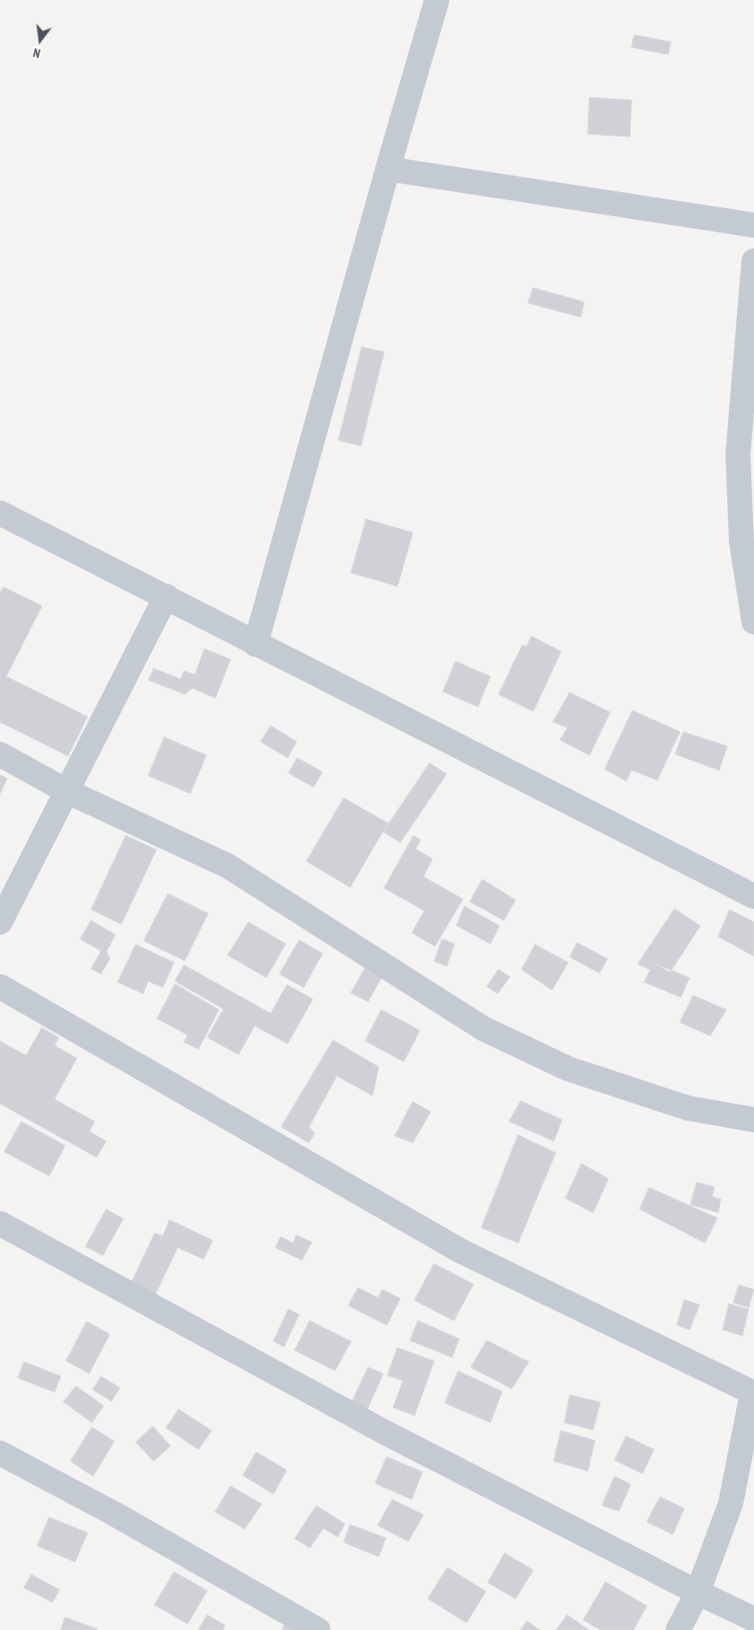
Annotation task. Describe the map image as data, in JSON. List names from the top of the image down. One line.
{"north":"bottom"}
